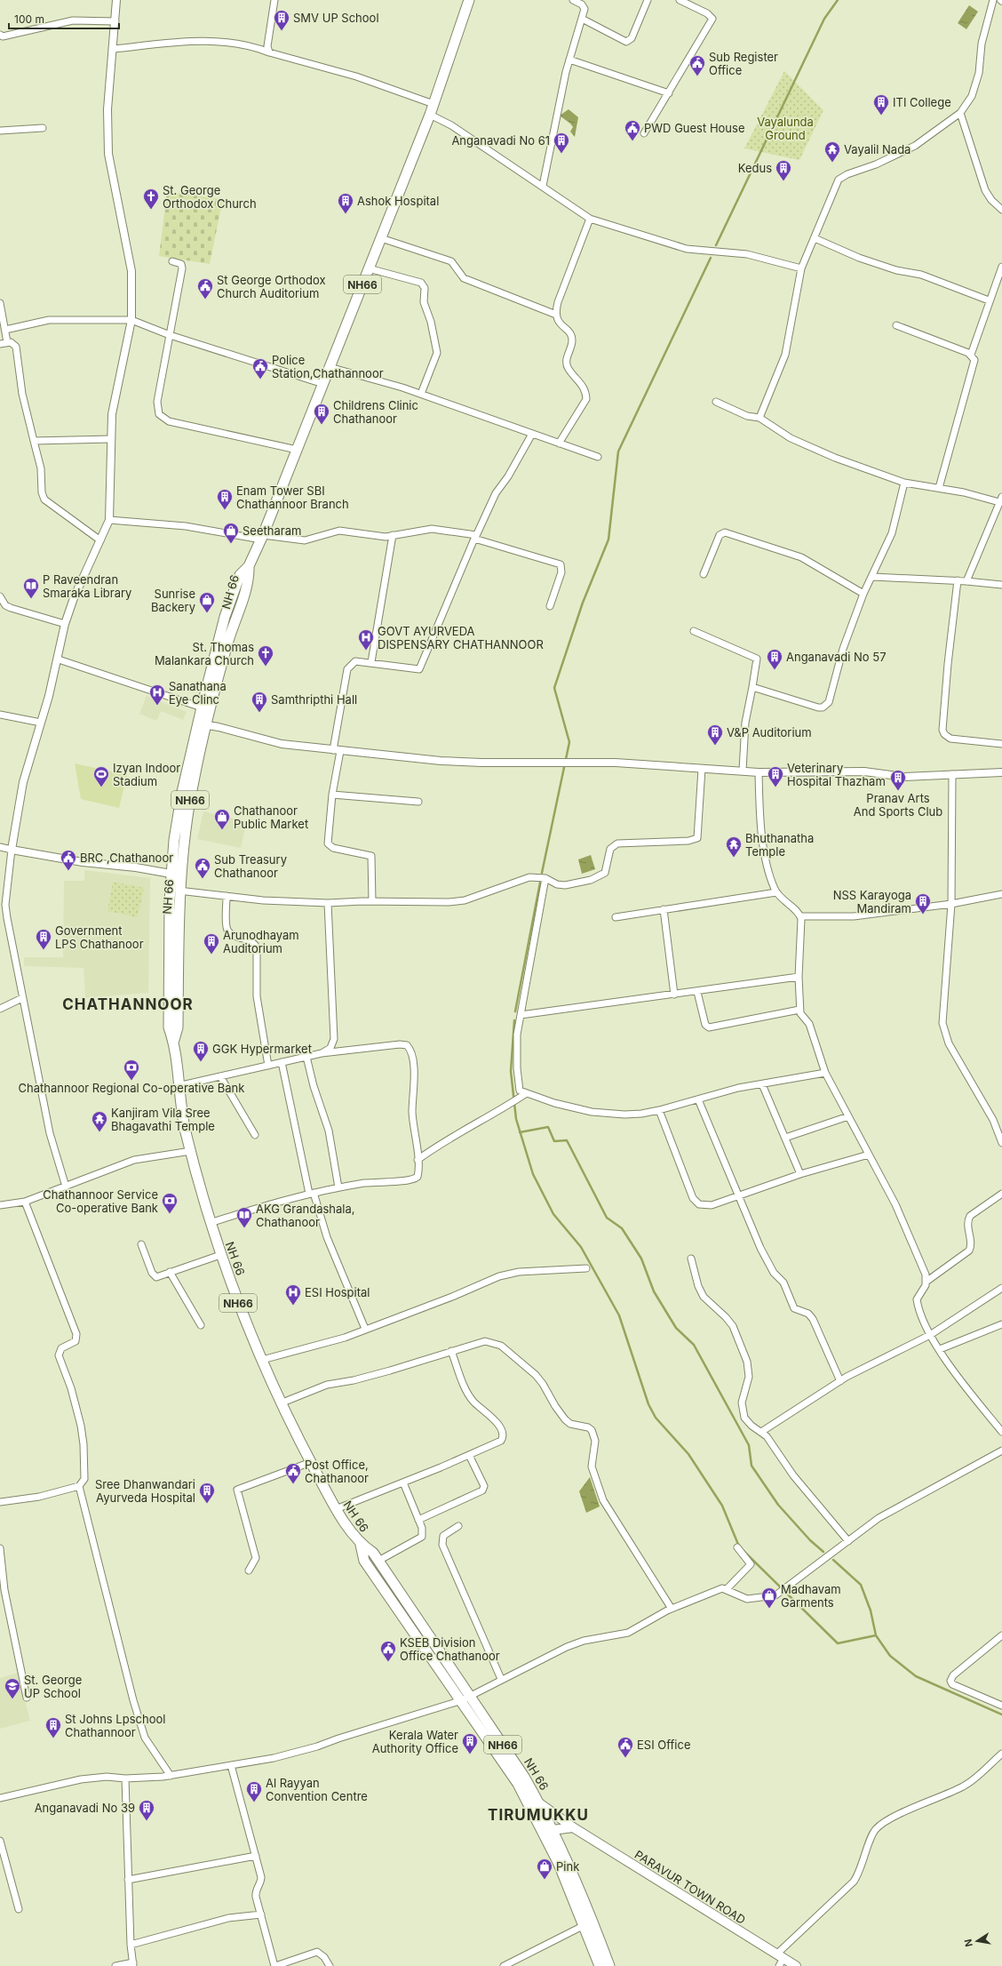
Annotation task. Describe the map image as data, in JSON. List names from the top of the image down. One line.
{"streets":{"highway":["NH66","NH 66"],"main road":["PARAVUR TOWN ROAD"]},"crossings":[["NH66","NH 66"],["NH 66","PARAVUR TOWN ROAD"]],"districts":["CHATHANNOOR","TIRUMUKKU"],"parks":["Vayalunda Ground"],"places":{"building":["SMV UP School","ITI College","Anganavadi No 61","Kedus","Ashok Hospital","Childrens Clinic Chathanoor","Enam Tower SBI Chathannoor Branch","Anganavadi No 57","Samthripthi Hall","V&P Auditorium","Veterinary Hospital Thazham","Pranav Arts And Sports Club","NSS Karayoga Mandiram","Government LPS Chathanoor","Arunodhayam Auditorium","GGK Hypermarket","Sree Dhanwandari Ayurveda Hospital","St Johns Lpschool Chathannoor","Kerala Water Authority Office","Al Rayyan Convention Centre","Anganavadi No 39"],"public building":["Sub Register Office","PWD Guest House","St George Orthodox Church Auditorium","Police Station,Chathannoor","BRC ,Chathanoor","Sub Treasury Chathanoor","Post Office, Chathanoor","KSEB Division Office Chathanoor","ESI Office"],"temple":["Vayalil Nada","Bhuthanatha Temple","Kanjiram Vila Sree Bhagavathi Temple"],"church":["St. George Orthodox Church","St. Thomas Malankara Church"],"shop":["Seetharam","Sunrise Backery","Chathanoor Public Market","Madhavam Garments","Pink"],"library":["P Raveendran Smaraka Library","AKG Grandashala, Chathanoor"],"hospital":["GOVT AYURVEDA DISPENSARY CHATHANNOOR","Sanathana Eye Clinc","ESI Hospital"],"sports":["Izyan Indoor Stadium"],"bank":["Chathannoor Regional Co-operative Bank","Chathannoor Service Co-operative Bank"],"school or university":["St. George UP School"]},"scale_bar":"100 m","north":"left"}
